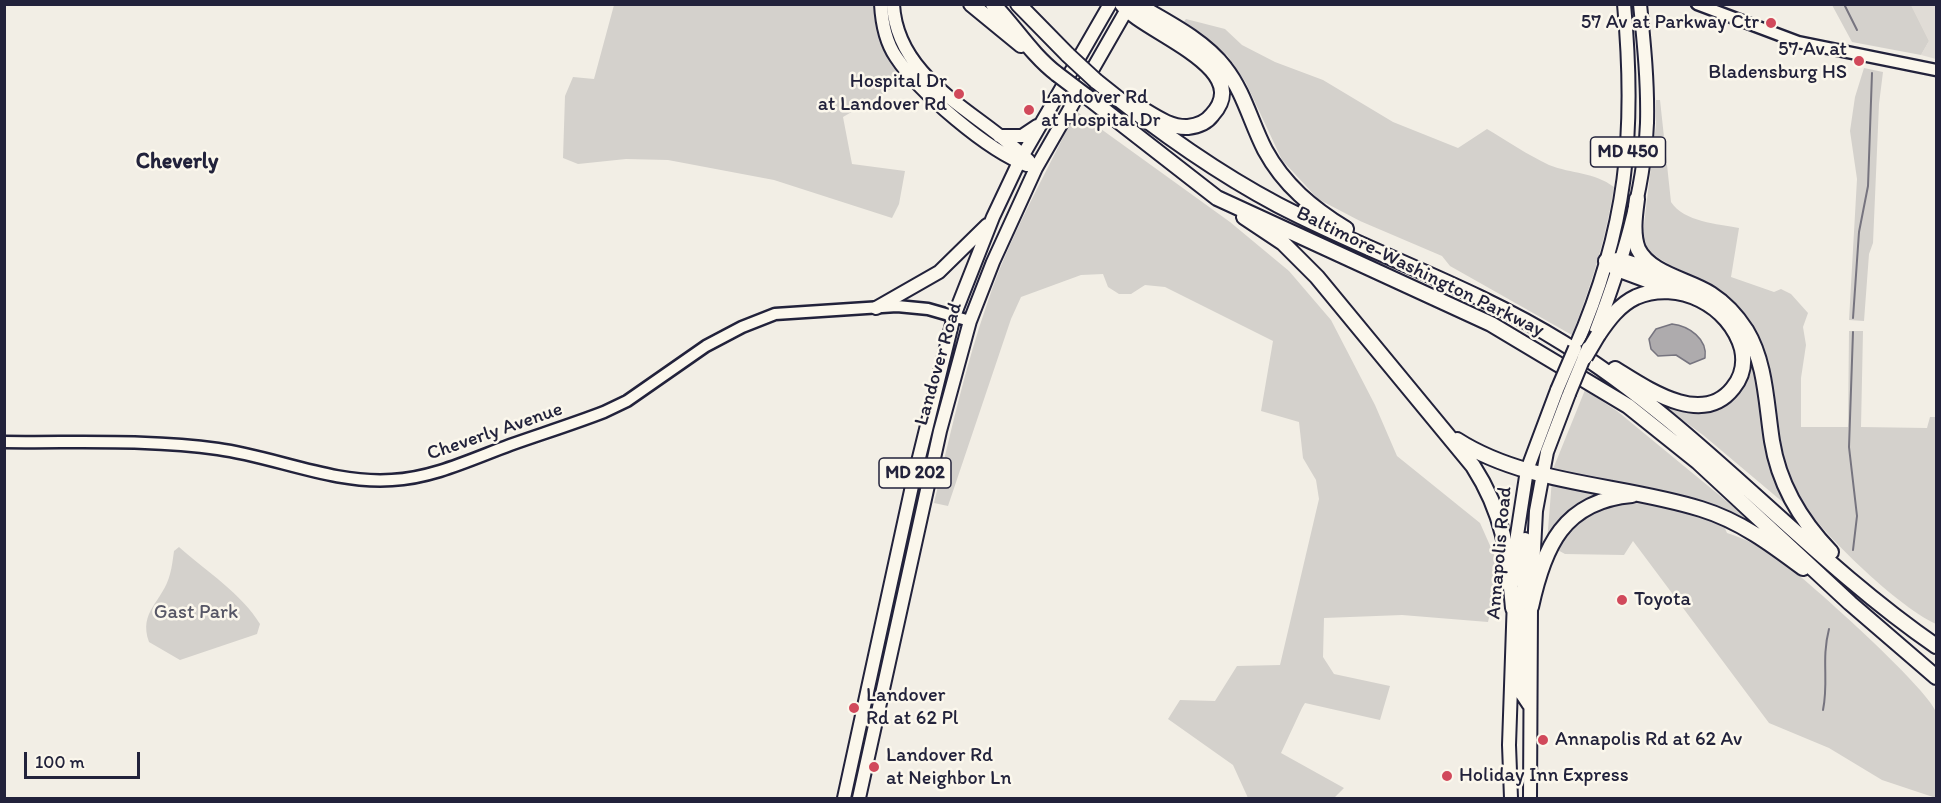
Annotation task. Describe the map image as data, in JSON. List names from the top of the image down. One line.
{"streets":{"highway":["Baltimore-Washington Parkway"],"main road":["MD 450","Landover Road","MD 202","Annapolis Road"],"street":["Cheverly Avenue"]},"crossings":[["Landover Road","Cheverly Avenue"]],"districts":["Cheverly"],"parks":["Gast Park"],"places":["57 Av at Parkway Ctr","57 Av at Bladensburg HS","Hospital Dr at Landover Rd","Landover Rd at Hospital Dr","Toyota","Landover Rd at 62 Pl","Annapolis Rd at 62 Av","Landover Rd at Neighbor Ln","Holiday Inn Express"],"scale_bar":"100 m"}
